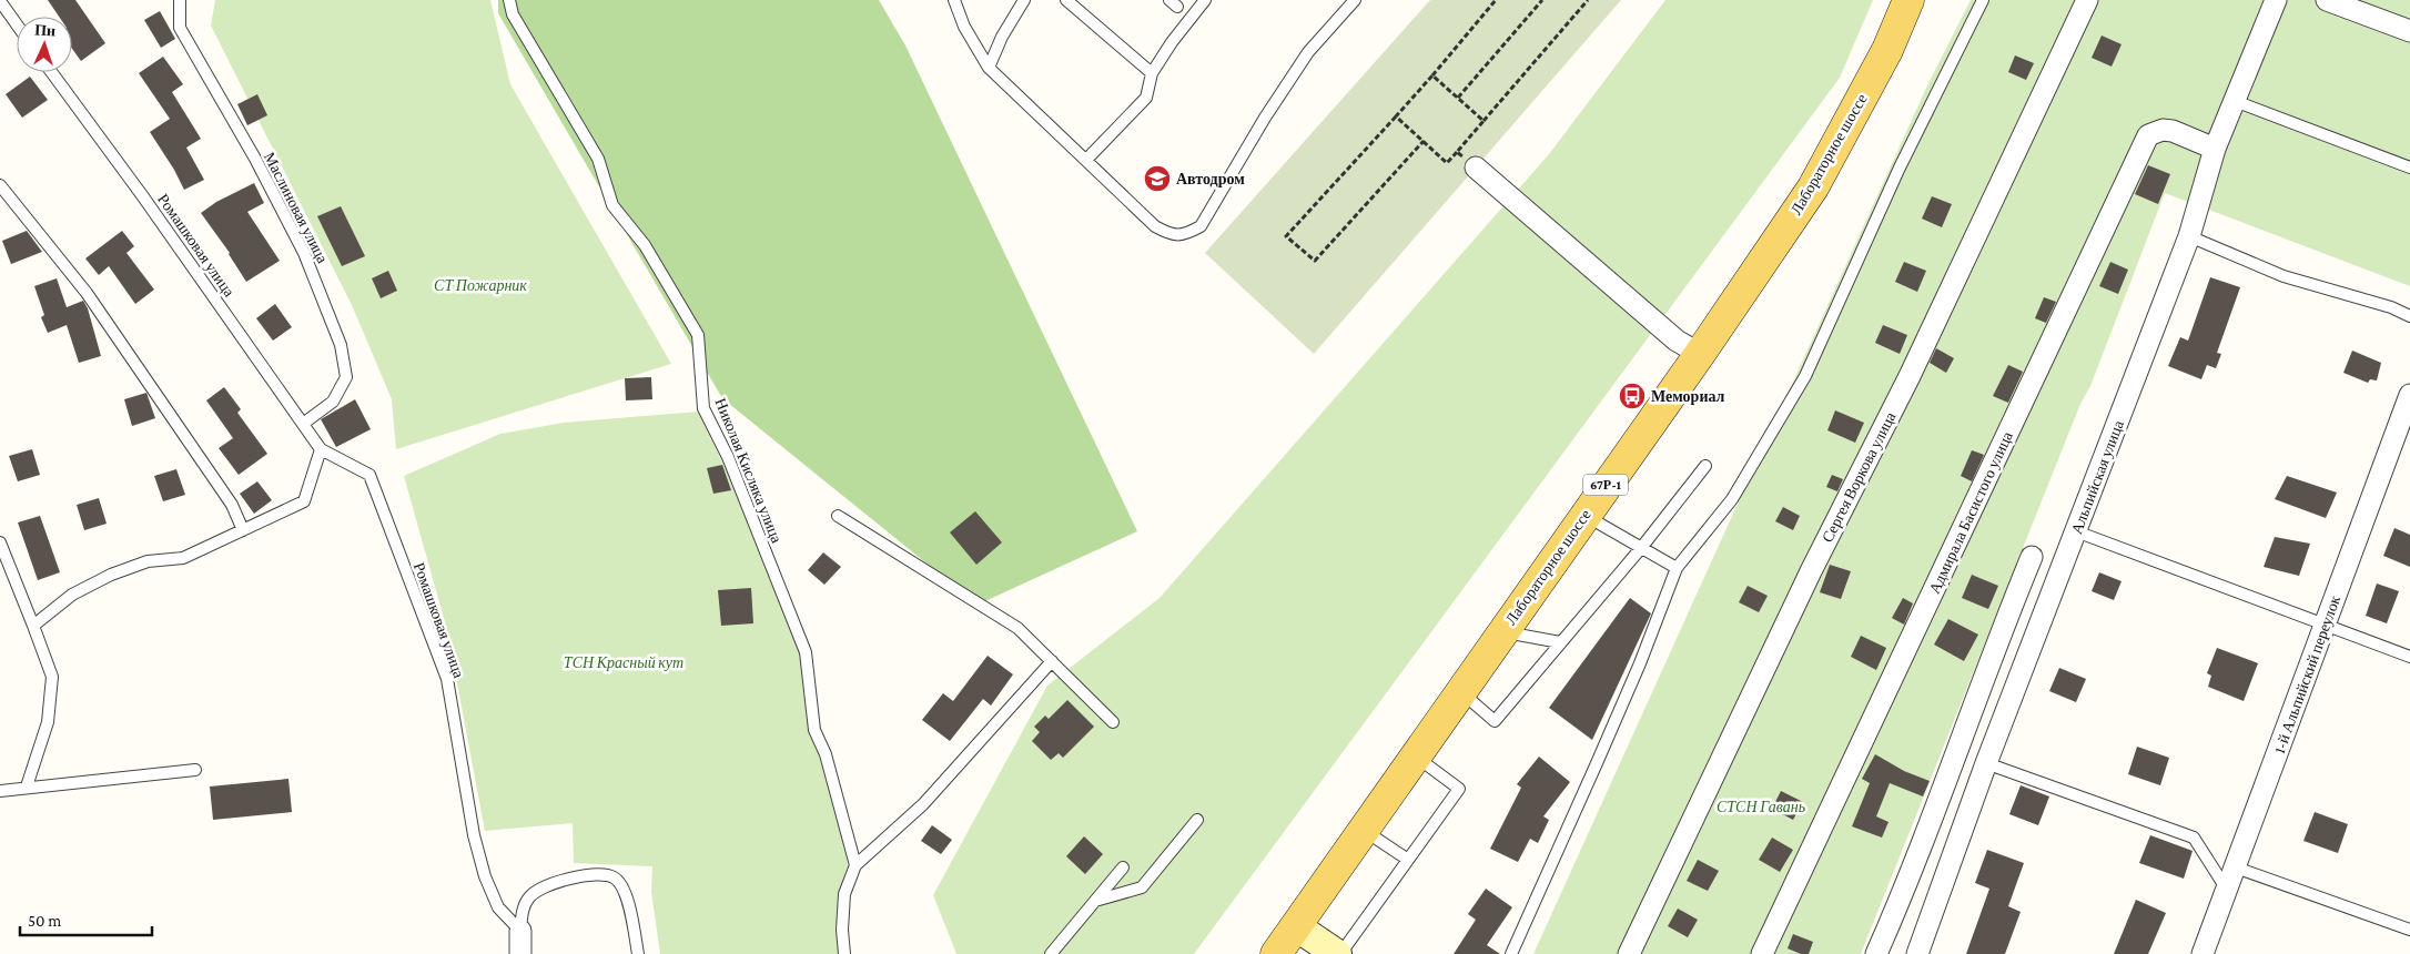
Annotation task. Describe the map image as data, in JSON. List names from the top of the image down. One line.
{"streets":{"main road":["Лабораторное шоссе","67Р-1"],"street":["Сергея Воркова улица","Альпийская улица","Адмирала Басистого улица","1-й Альпийский переулок"],"lane":["Маслиновая улица","Ромашковая улица","Николая Кисляка улица"]},"crossings":[["Маслиновая улица","Ромашковая улица"],["Альпийская улица","Адмирала Басистого улица"]],"parks":["СТ Пожарник","ТСН Красный кут","СТСН Гавань"],"places":{"school or university":["Автодром"],"bus stop":["Мемориал"]},"scale_bar":"50 m","north":"top"}
